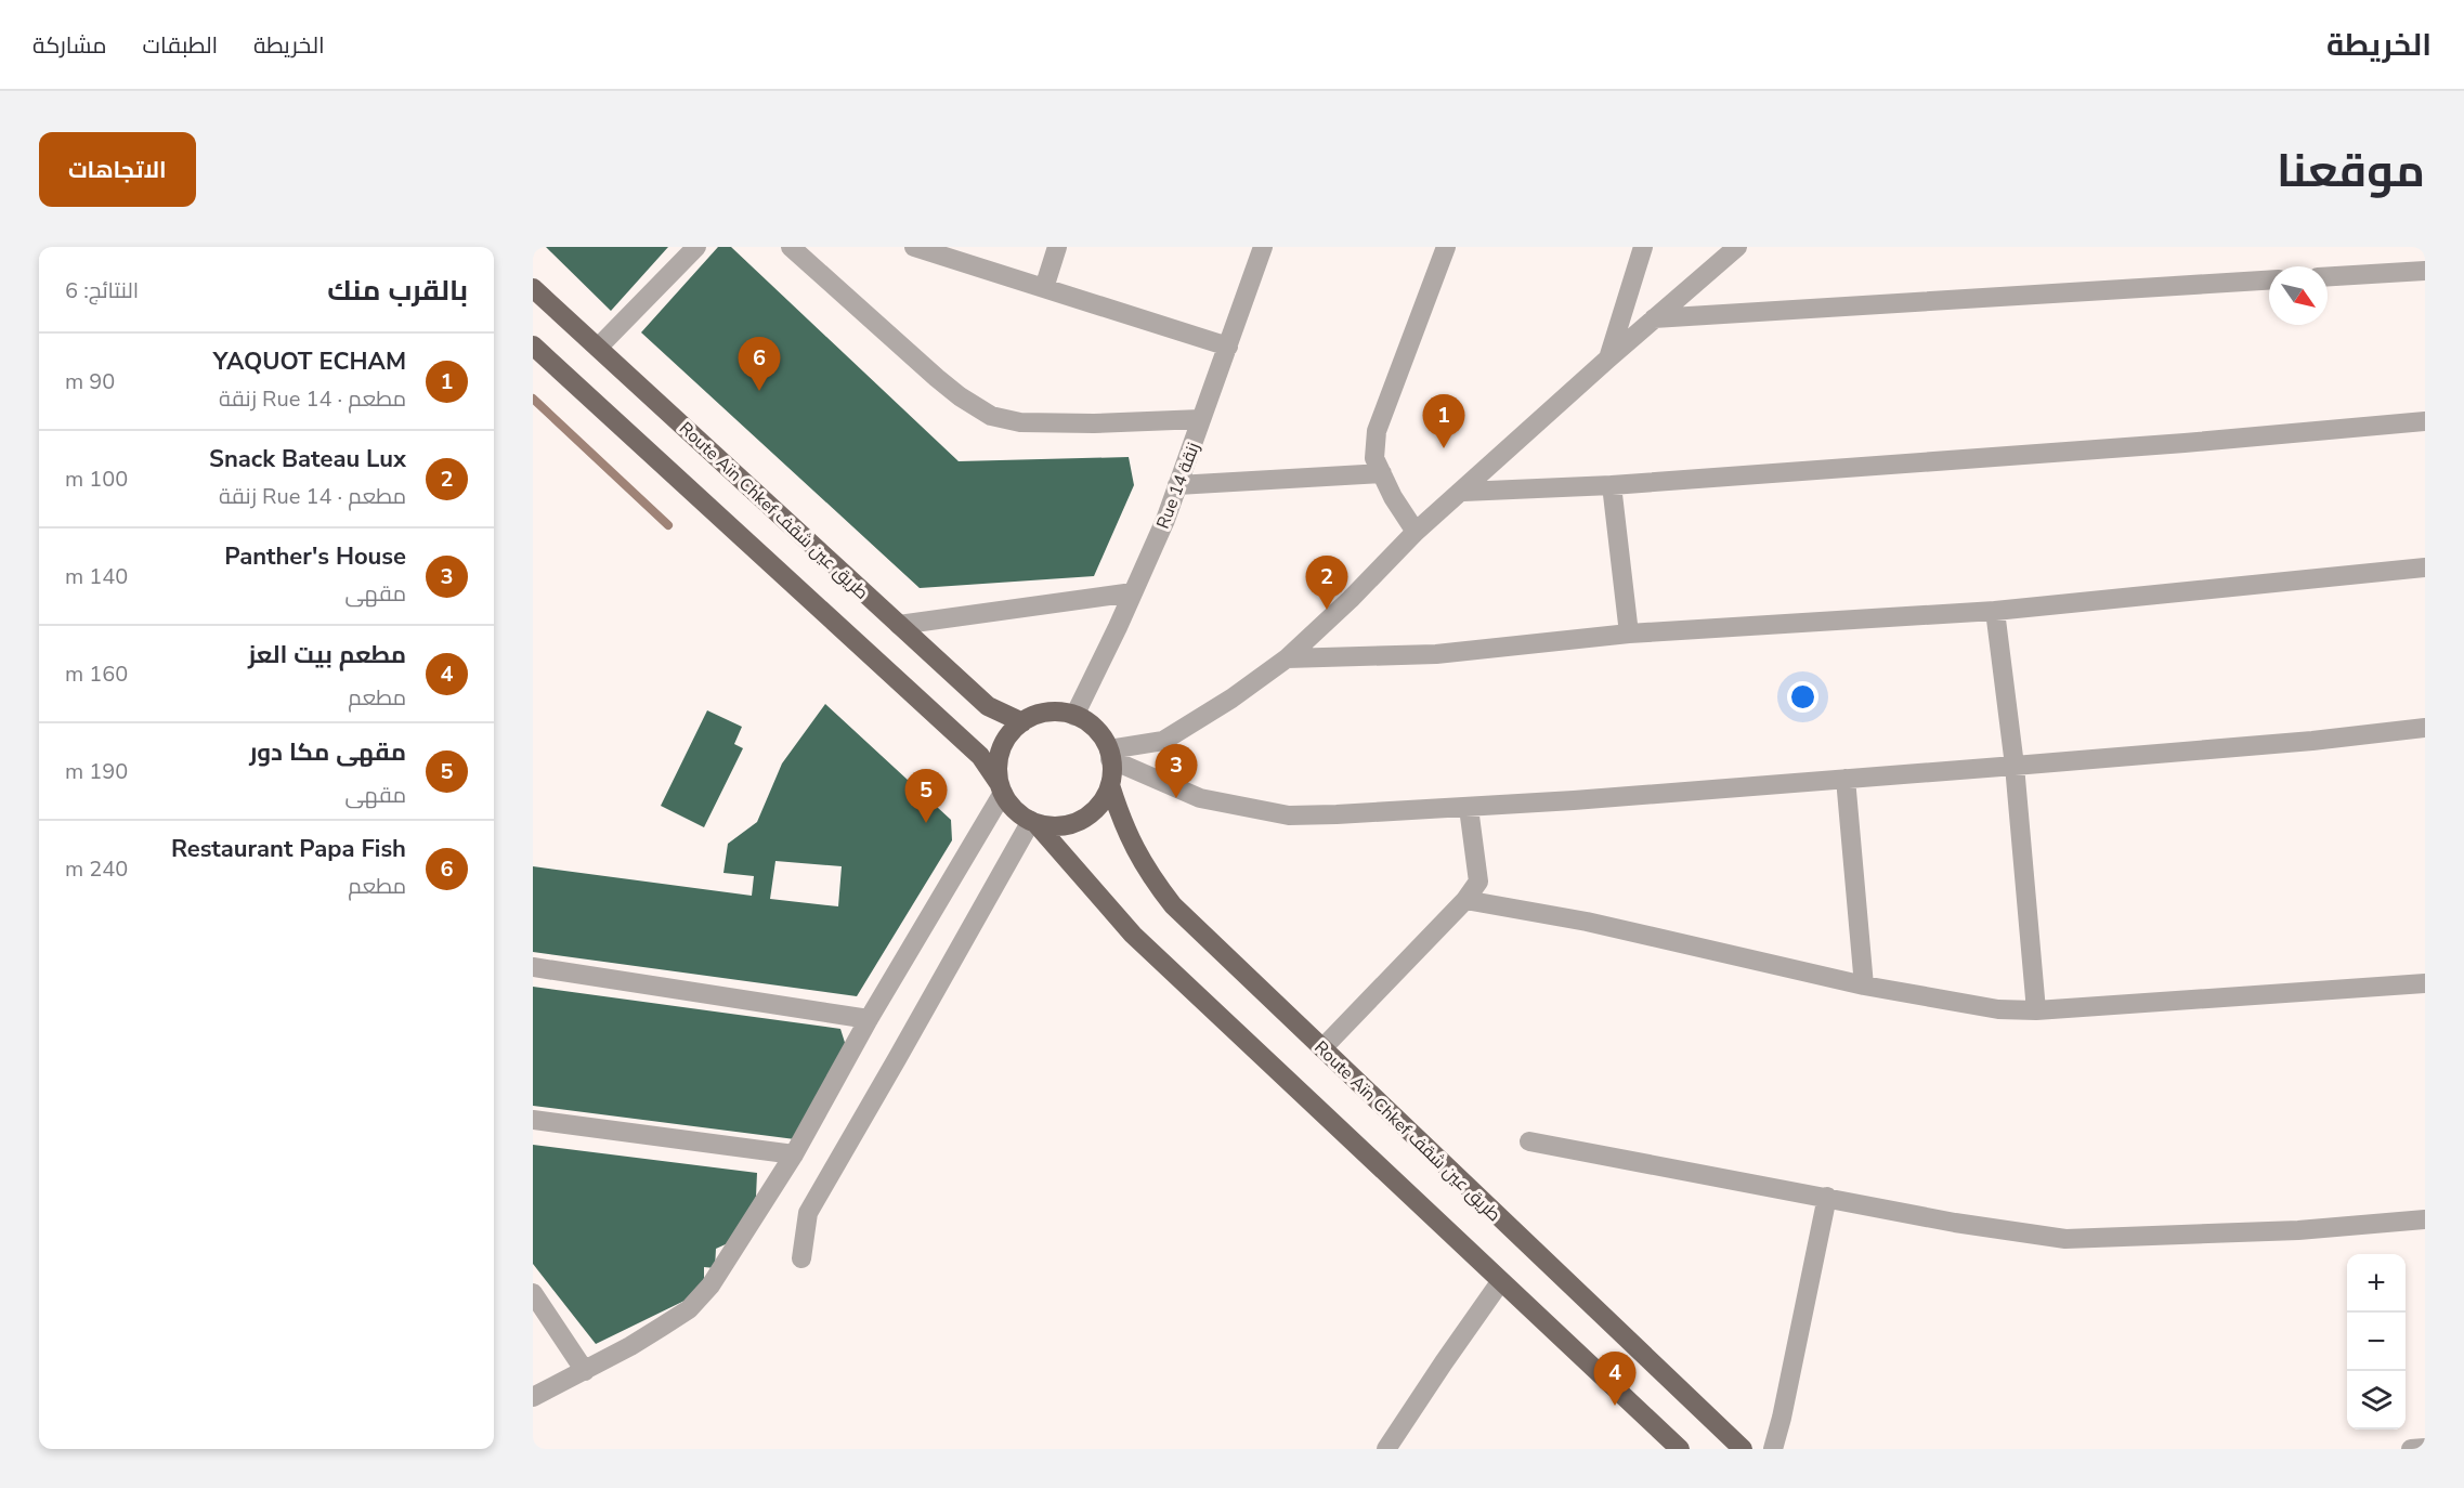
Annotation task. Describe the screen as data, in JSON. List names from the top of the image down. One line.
{"streets":{"main road":["Route Aïn Chkef طريق عين شقف"],"street":["Rue 14 زنقة"]},"crossings":[["Rue 14 زنقة","Route Aïn Chkef طريق عين شقف"]],"north":"bottom right","page":{"header":"الخريطة","nav":["الخريطة","الطبقات","مشاركة"],"title":"موقعنا","buttons":"الاتجاهات","heading":["بالقرب منك","النتائج: 6"],"list":[{"mark":"1","name":"YAQUOT ECHAM","note":"مطعم · Rue 14 زنقة","value":"90 m"},{"mark":"2","name":"Snack Bateau Lux","note":"مطعم · Rue 14 زنقة","value":"100 m"},{"mark":"3","name":"Panther's House","note":"مقهى","value":"140 m"},{"mark":"4","name":"مطعم بيت العز","note":"مطعم","value":"160 m"},{"mark":"5","name":"مقهى مكا دور","note":"مقهى","value":"190 m"},{"mark":"6","name":"Restaurant Papa Fish","note":"مطعم","value":"240 m"}],"pins":["6","1","2","3","5","4"],"map_buttons":["+","−"]}}
